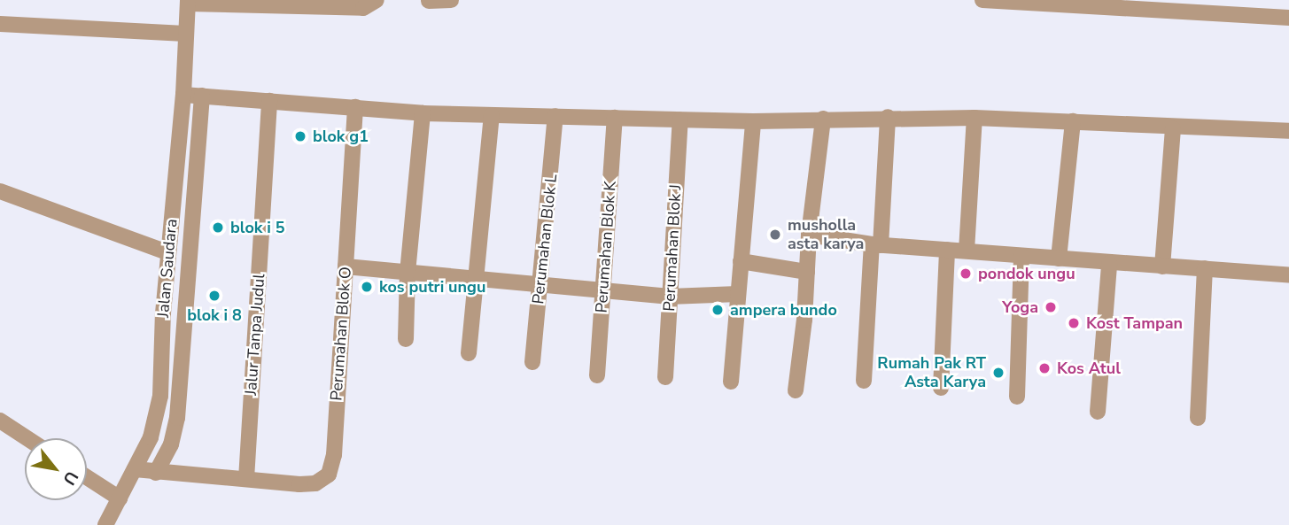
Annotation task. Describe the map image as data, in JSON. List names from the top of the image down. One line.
{"streets":{"street":["Perumahan Blok L","Perumahan Blok K","Perumahan Blok J","Jalan Saudara","Perumahan Blok O","Jalur Tanpa Judul"]},"crossings":[["Perumahan Blok O","Jalur Tanpa Judul"]],"places":["blok g1","blok i 5","musholla asta karya","pondok ungu","kos putri ungu","blok i 8","Yoga","ampera bundo","Kost Tampan","Kos Atul","Rumah Pak RT Asta Karya"],"north":"bottom right"}
